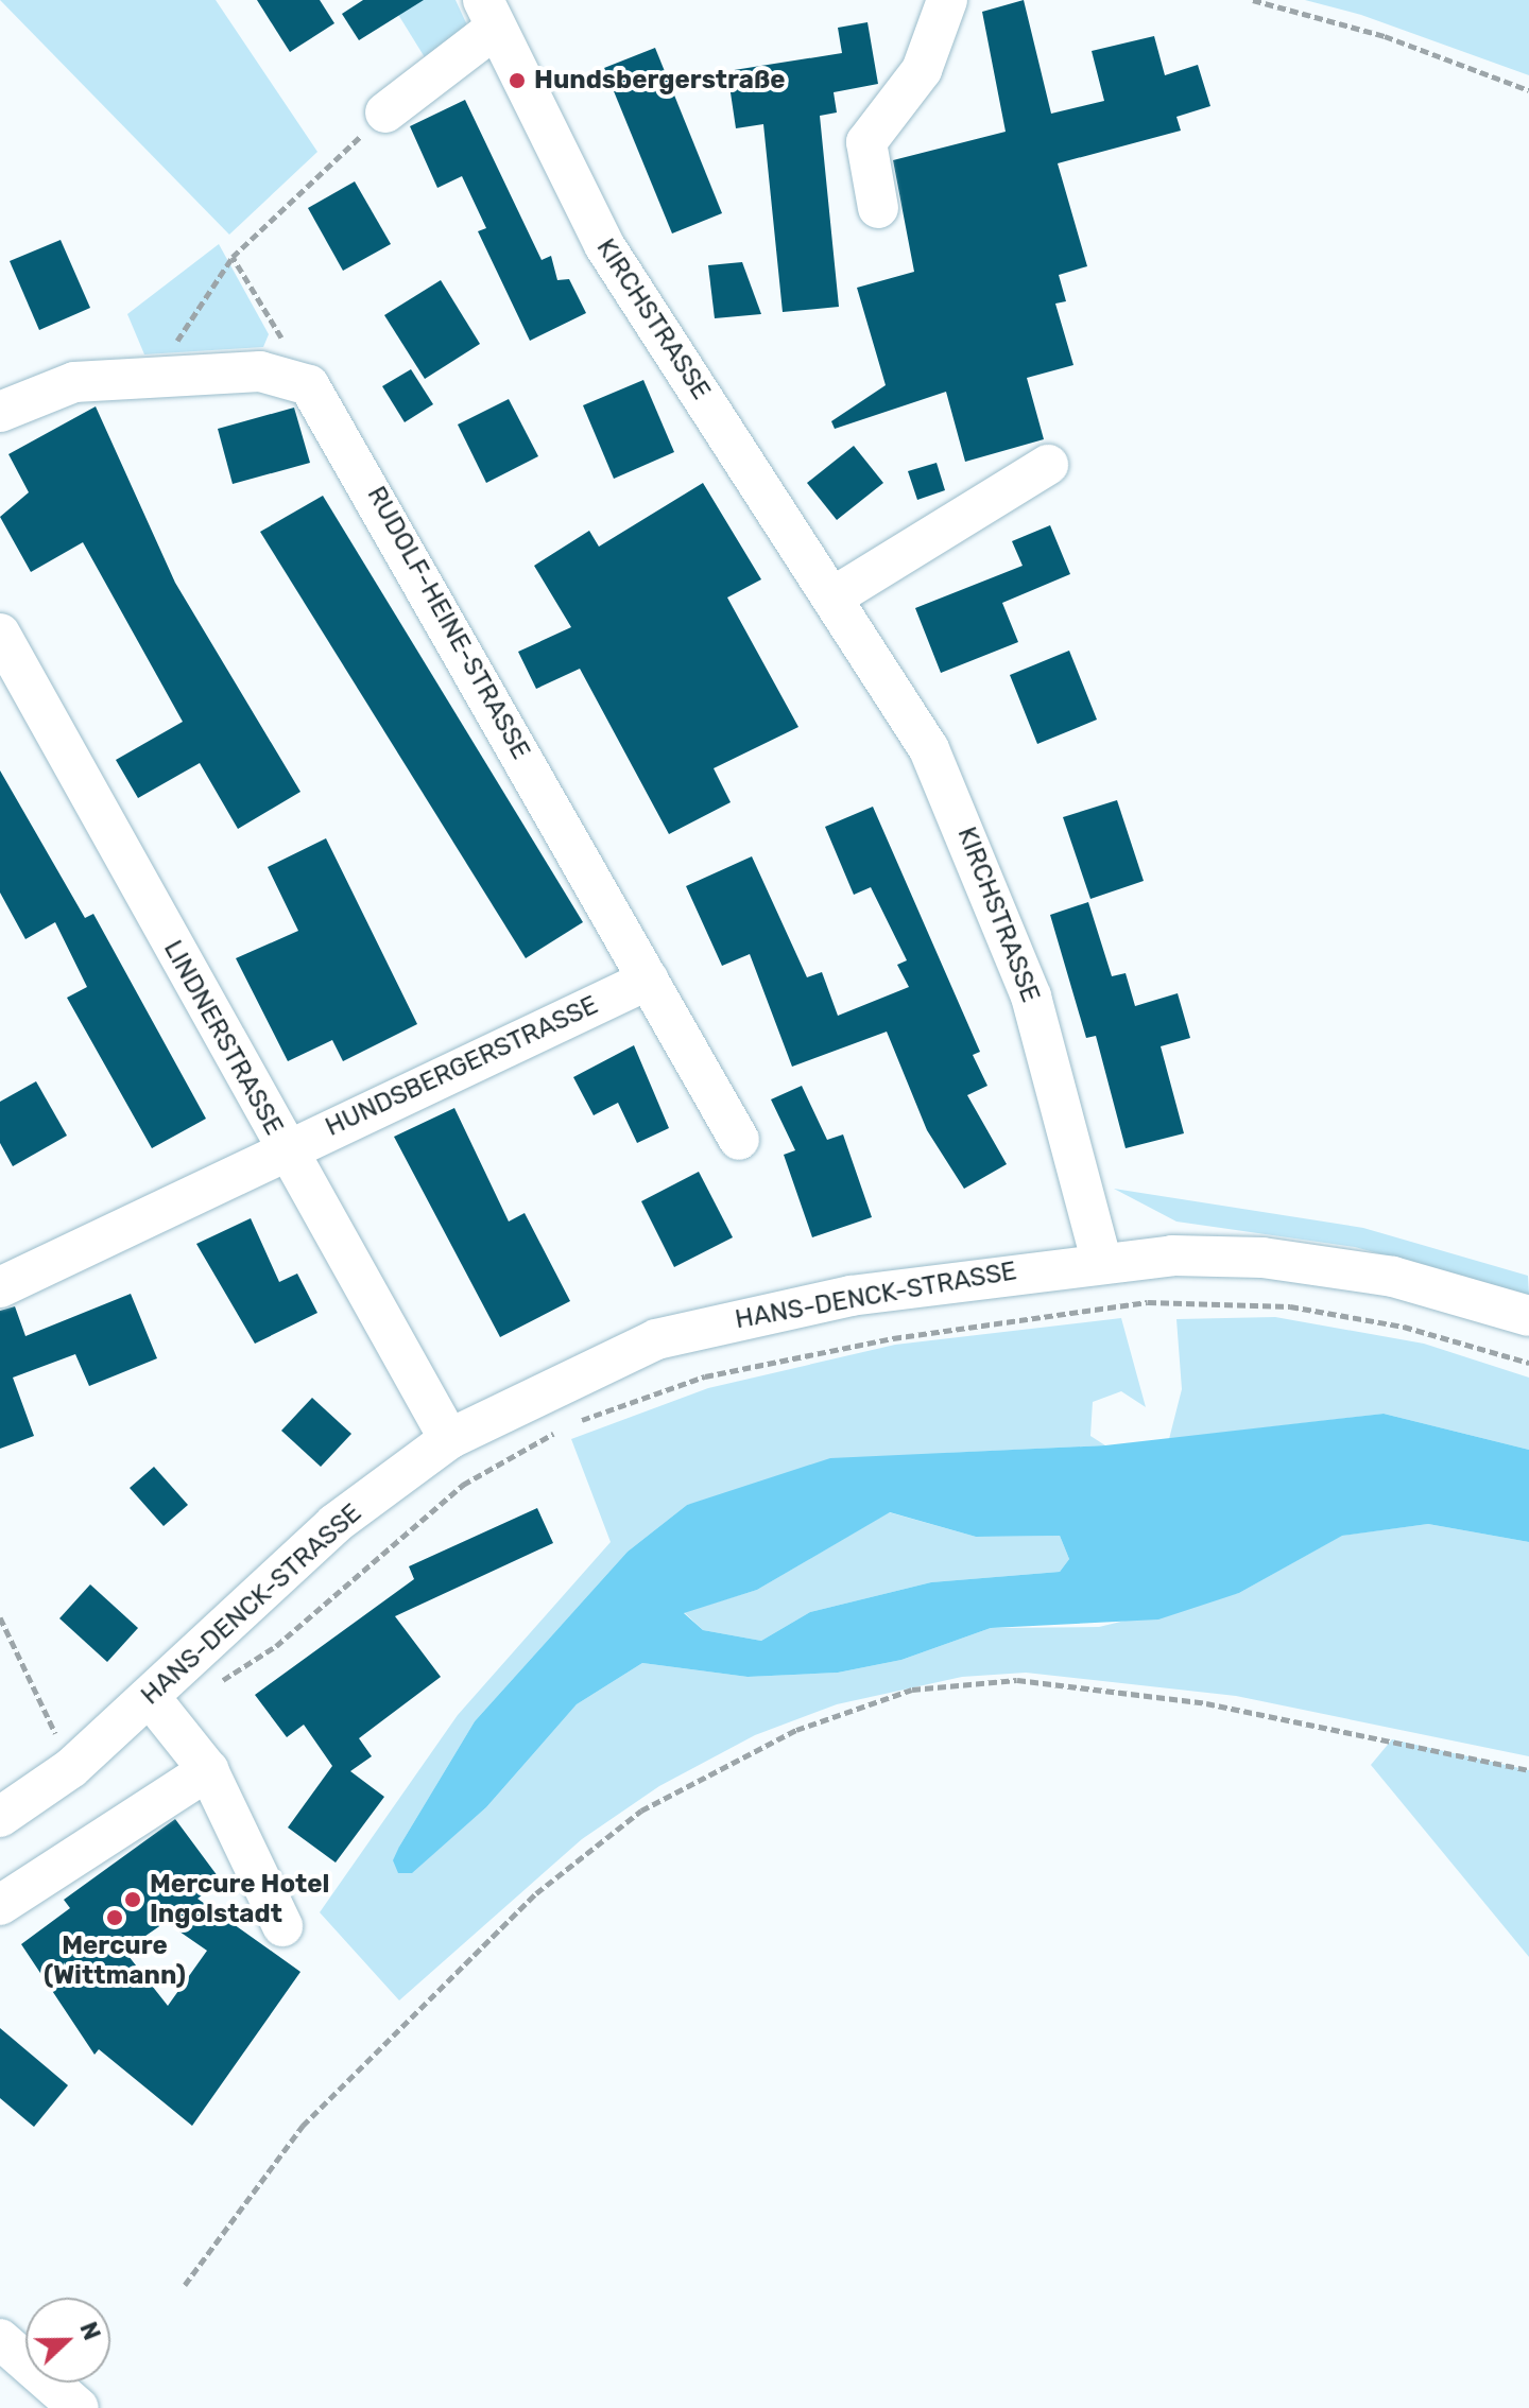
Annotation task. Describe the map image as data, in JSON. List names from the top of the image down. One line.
{"streets":{"street":["KIRCHSTRASSE","RUDOLF-HEINE-STRASSE","LINDNERSTRASSE","HUNDSBERGERSTRASSE","HANS-DENCK-STRASSE"]},"crossings":[["KIRCHSTRASSE","HANS-DENCK-STRASSE"],["RUDOLF-HEINE-STRASSE","HUNDSBERGERSTRASSE"],["LINDNERSTRASSE","HUNDSBERGERSTRASSE"],["LINDNERSTRASSE","HANS-DENCK-STRASSE"]],"places":["Hundsbergerstraße","Mercure Hotel Ingolstadt","Mercure (Wittmann)"],"north":"right"}
